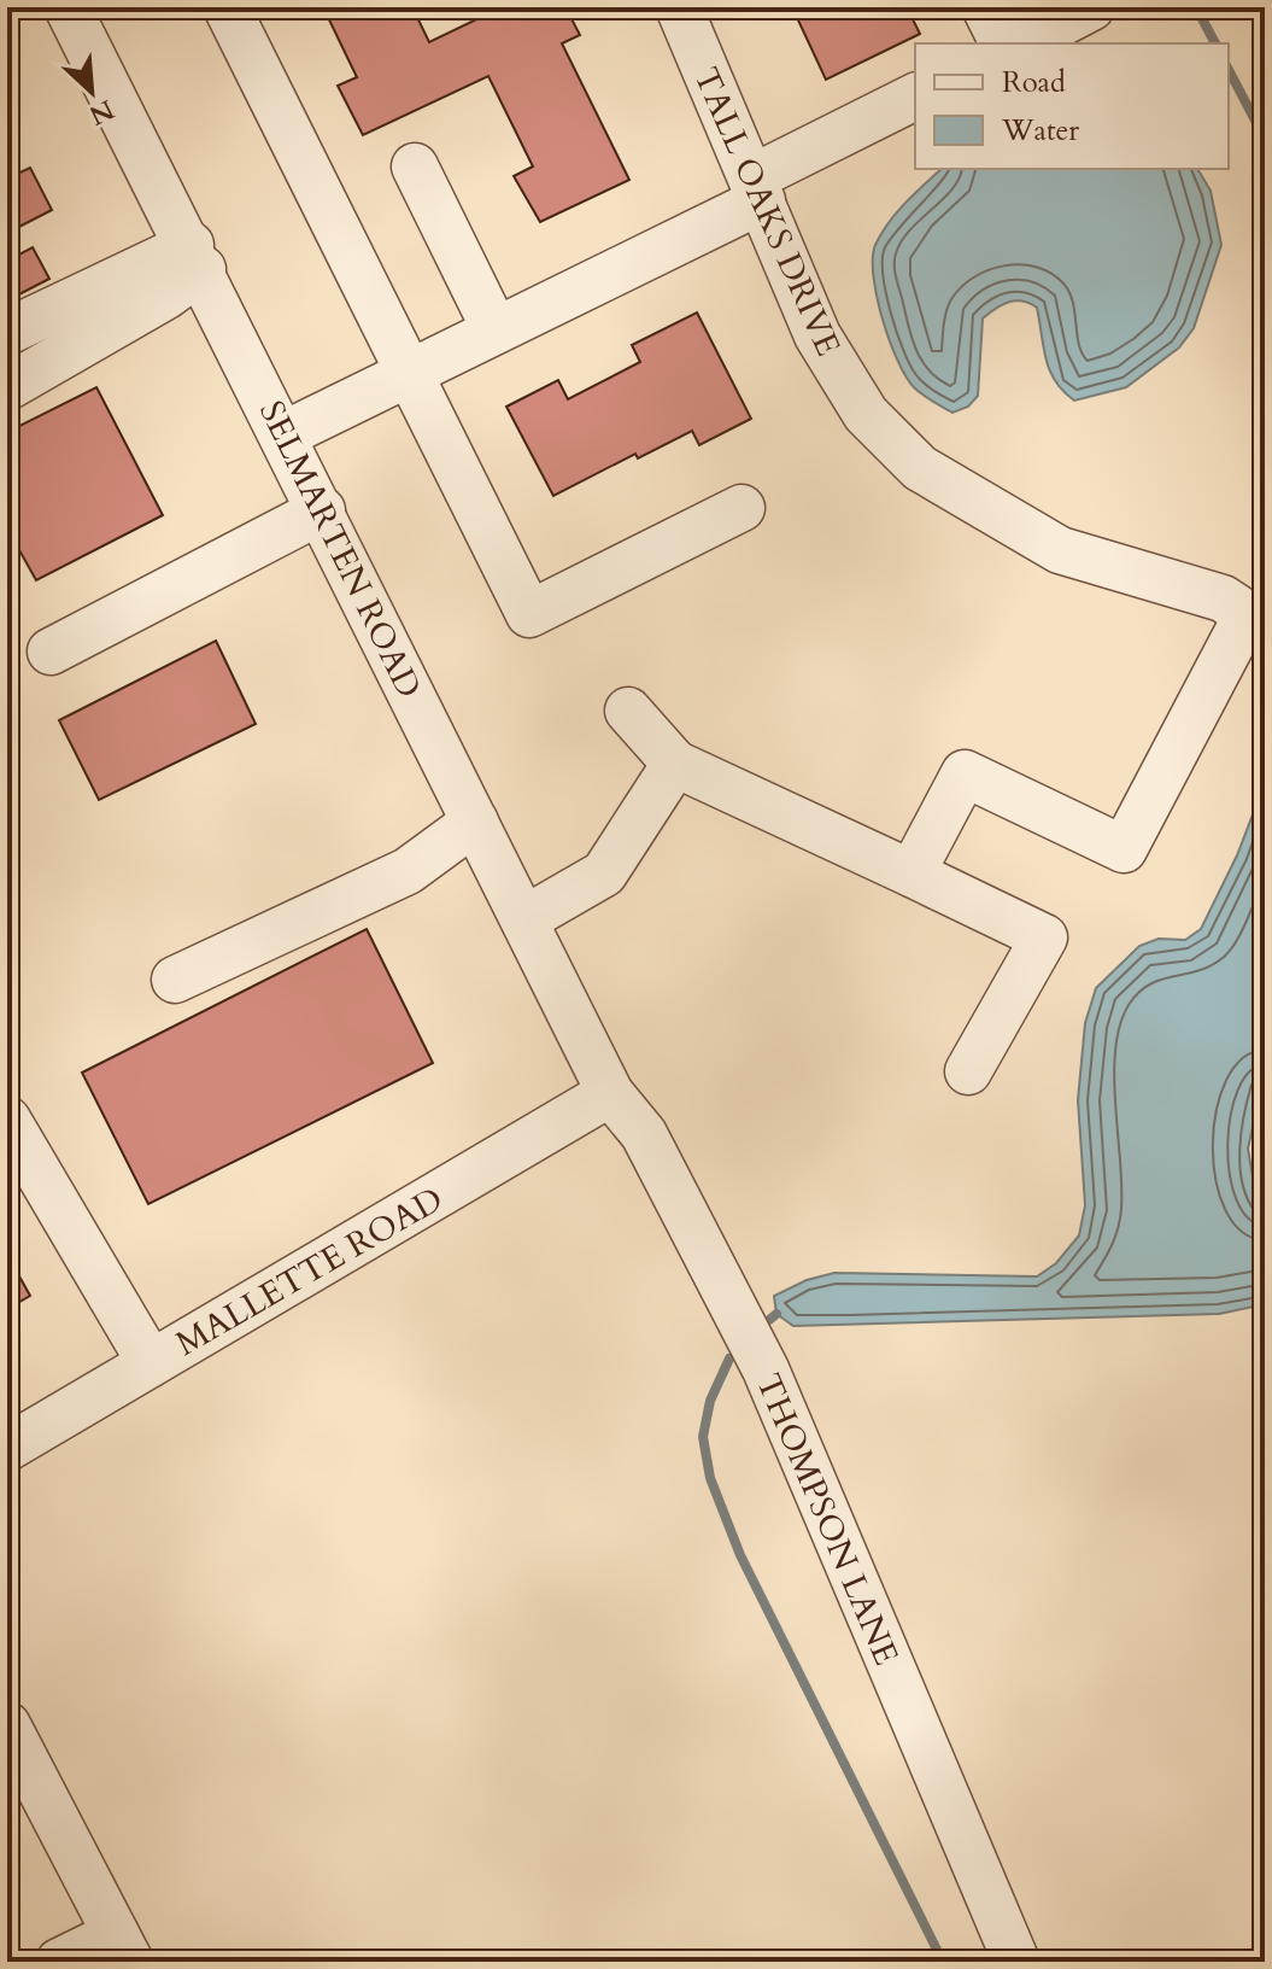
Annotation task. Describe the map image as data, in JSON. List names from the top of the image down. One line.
{"streets":{"street":["TALL OAKS DRIVE","SELMARTEN ROAD","MALLETTE ROAD","THOMPSON LANE"]},"crossings":[["SELMARTEN ROAD","MALLETTE ROAD"],["SELMARTEN ROAD","THOMPSON LANE"],["MALLETTE ROAD","THOMPSON LANE"]],"legend":["Road","Water"],"north":"bottom right"}
